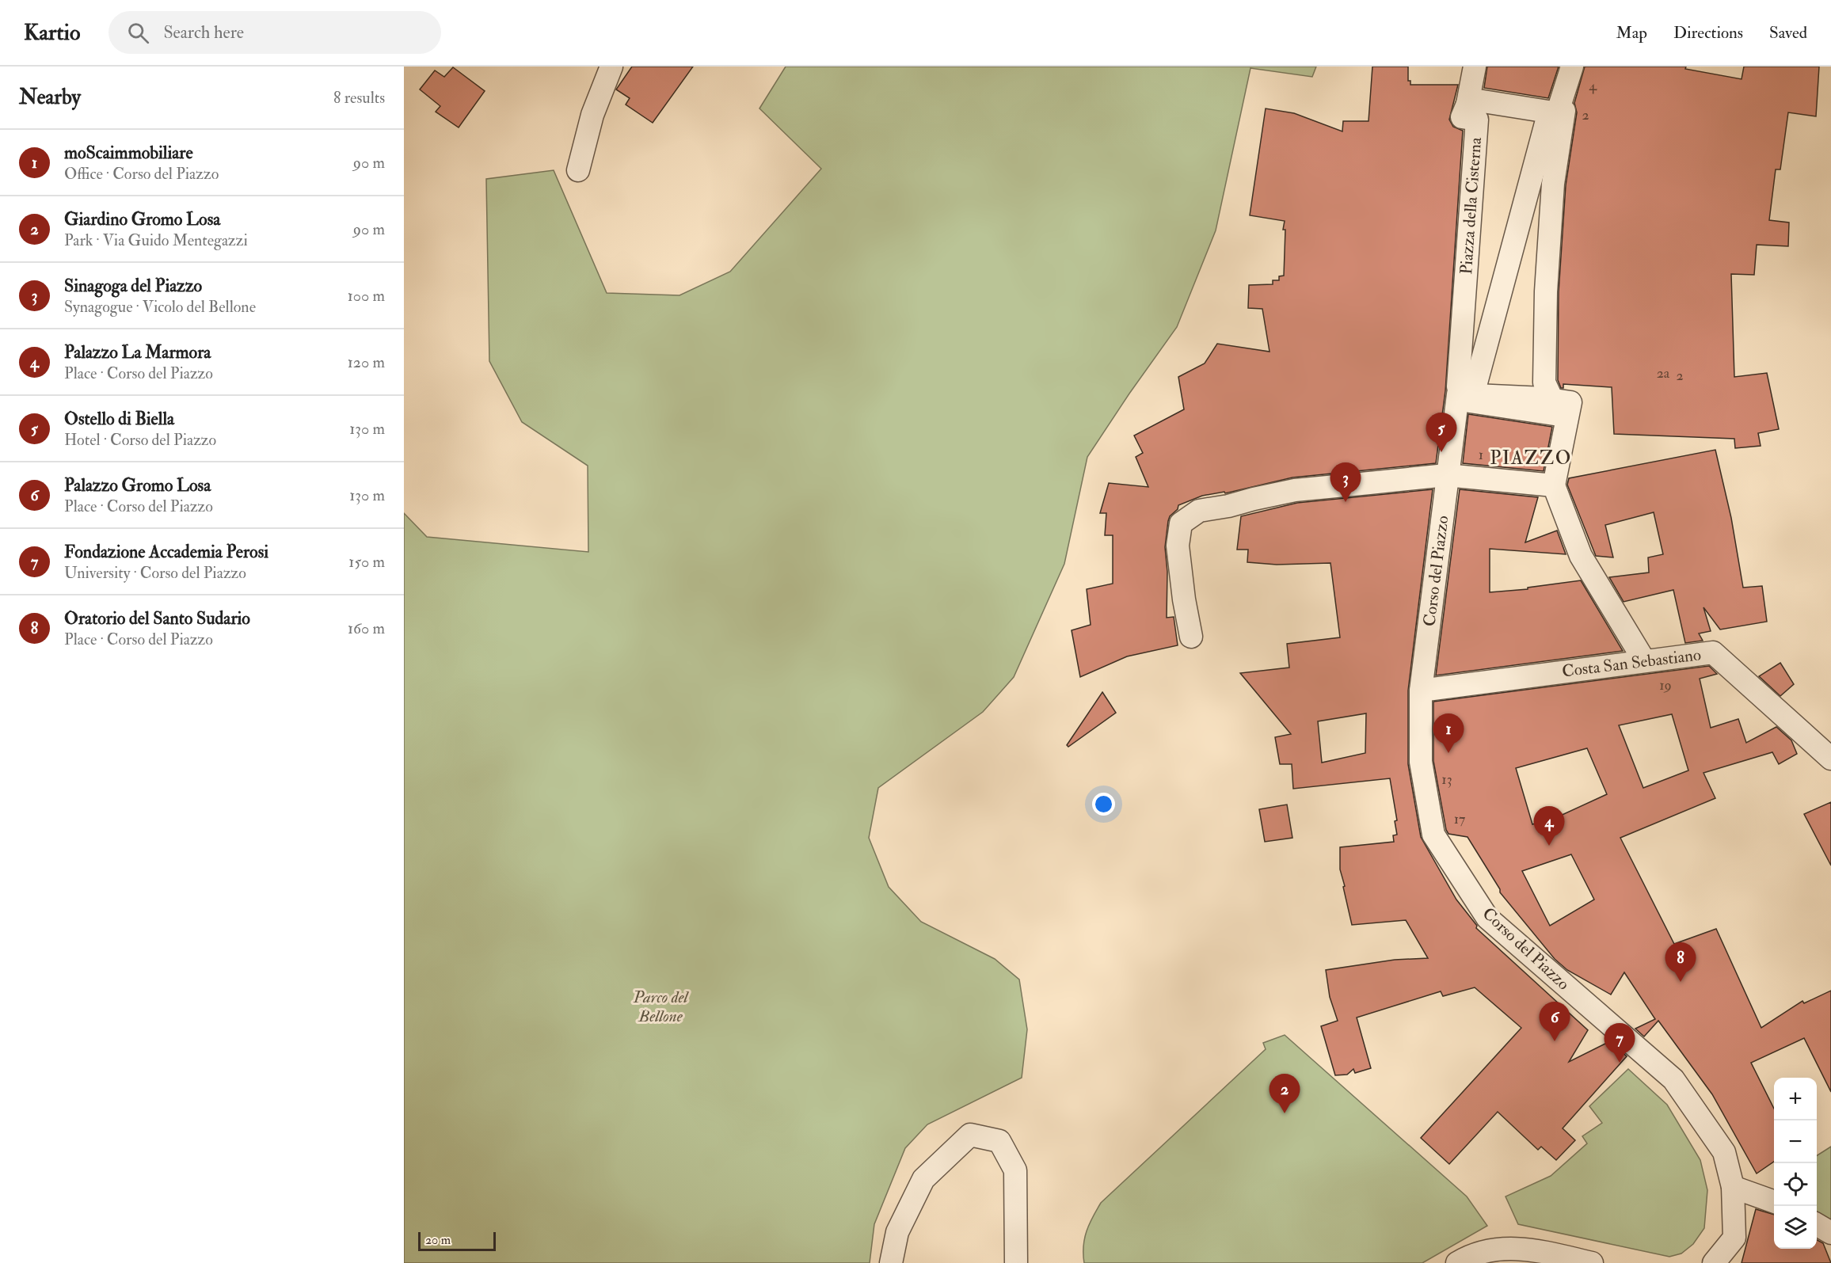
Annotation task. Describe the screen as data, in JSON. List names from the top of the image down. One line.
{"streets":{"street":["Piazza della Cisterna","Corso del Piazzo","Costa San Sebastiano"]},"crossings":[["Piazza della Cisterna","Corso del Piazzo"],["Corso del Piazzo","Costa San Sebastiano"]],"districts":["PIAZZO"],"parks":["Parco del Bellone"],"house_numbers":["4","2","2a","2","1","19","13","17"],"scale_bar":"20 m","page":{"header":"Kartio","search":"Search here","nav":["Map","Directions","Saved"],"heading":["Nearby","8 results"],"list":[{"mark":"1","name":"moScaimmobiliare","note":"Office · Corso del Piazzo","value":"90 m"},{"mark":"2","name":"Giardino Gromo Losa","note":"Park · Via Guido Mentegazzi","value":"90 m"},{"mark":"3","name":"Sinagoga del Piazzo","note":"Synagogue · Vicolo del Bellone","value":"100 m"},{"mark":"4","name":"Palazzo La Marmora","note":"Place · Corso del Piazzo","value":"120 m"},{"mark":"5","name":"Ostello di Biella","note":"Hotel · Corso del Piazzo","value":"130 m"},{"mark":"6","name":"Palazzo Gromo Losa","note":"Place · Corso del Piazzo","value":"130 m"},{"mark":"7","name":"Fondazione Accademia Perosi","note":"University · Corso del Piazzo","value":"150 m"},{"mark":"8","name":"Oratorio del Santo Sudario","note":"Place · Corso del Piazzo","value":"160 m"}],"pins":["5","3","1","4","8","6","7","2"],"map_buttons":["+","−"],"scale":"20 m"}}
